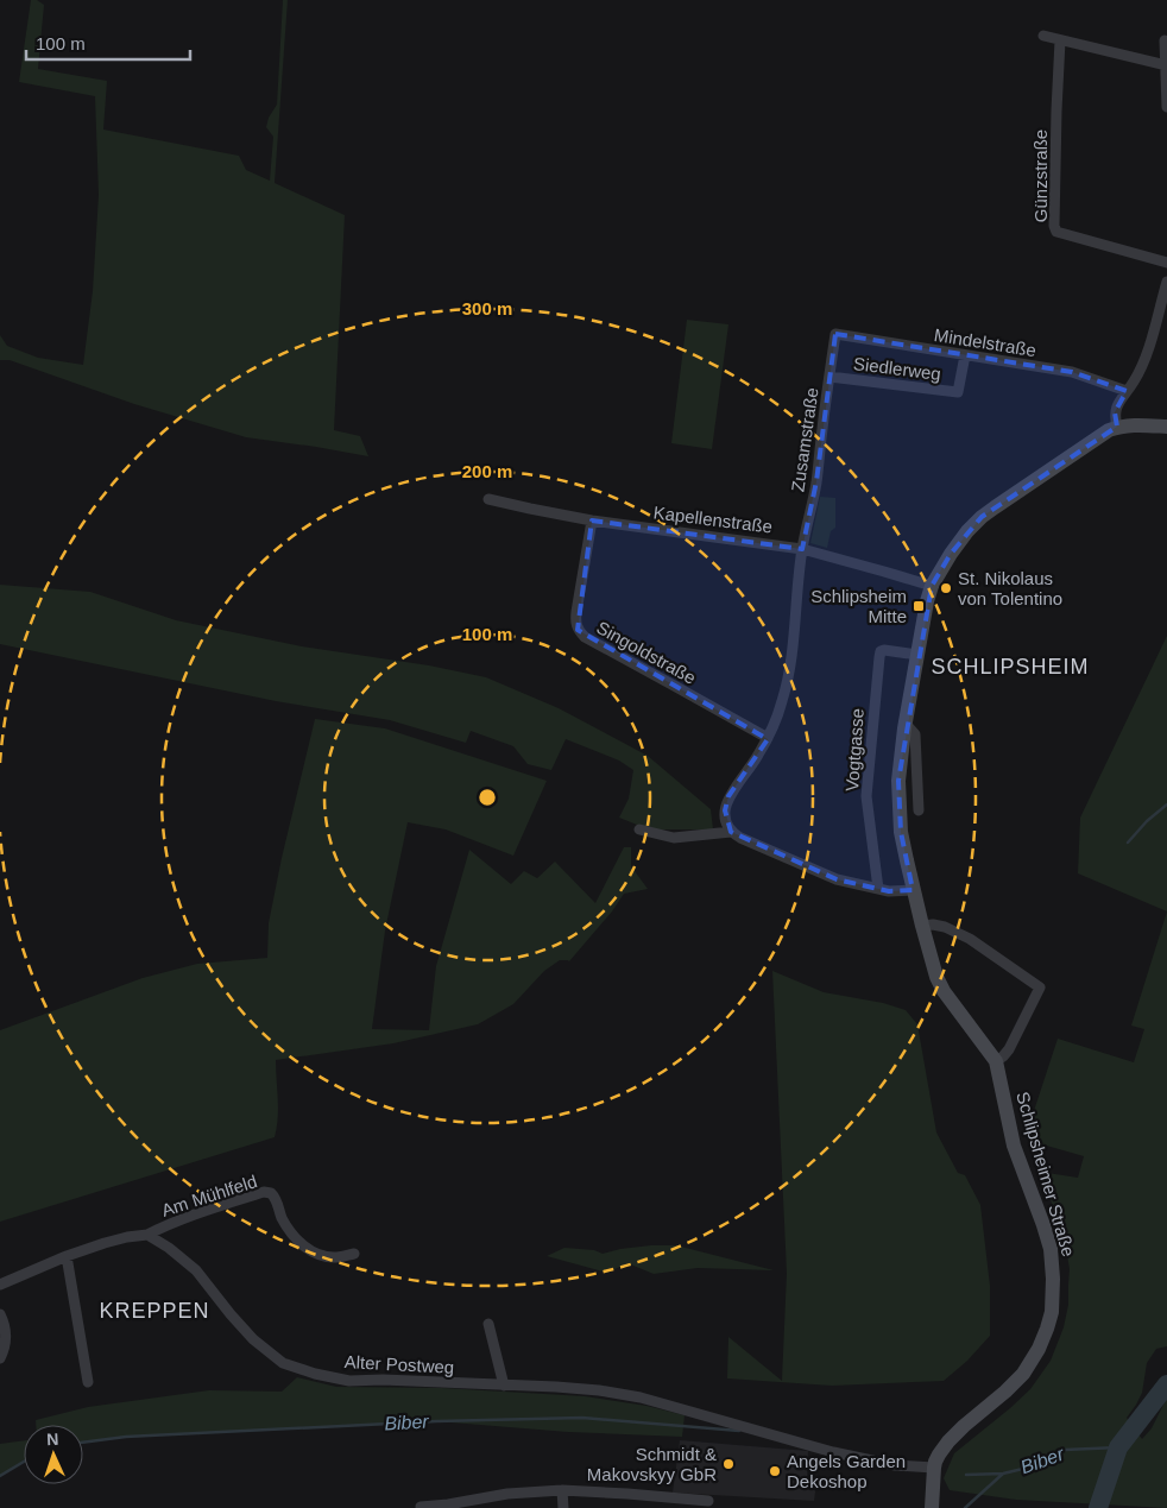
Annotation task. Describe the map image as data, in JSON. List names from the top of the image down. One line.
{"streets":{"street":["Günzstraße","Mindelstraße","Siedlerweg","Zusamstraße","Kapellenstraße","Singoldstraße","Vogtgasse","Schlipsheimer Straße","Am Mühlfeld","Alter Postweg"]},"crossings":[["Mindelstraße","Siedlerweg"],["Mindelstraße","Zusamstraße"],["Siedlerweg","Zusamstraße"],["Zusamstraße","Kapellenstraße"],["Zusamstraße","Singoldstraße"],["Kapellenstraße","Singoldstraße"],["Kapellenstraße","Schlipsheimer Straße"],["Vogtgasse","Schlipsheimer Straße"],["Schlipsheimer Straße","Alter Postweg"],["Am Mühlfeld","Alter Postweg"]],"districts":["SCHLIPSHEIM","KREPPEN"],"water":["Biber"],"places":{"other":["St. Nikolaus von Tolentino","Schmidt & Makovskyy GbR","Angels Garden Dekoshop"],"transit":["Schlipsheim Mitte"]},"scale_bar":"100 m","north":"top","rings":["300 m","200 m","100 m"]}
